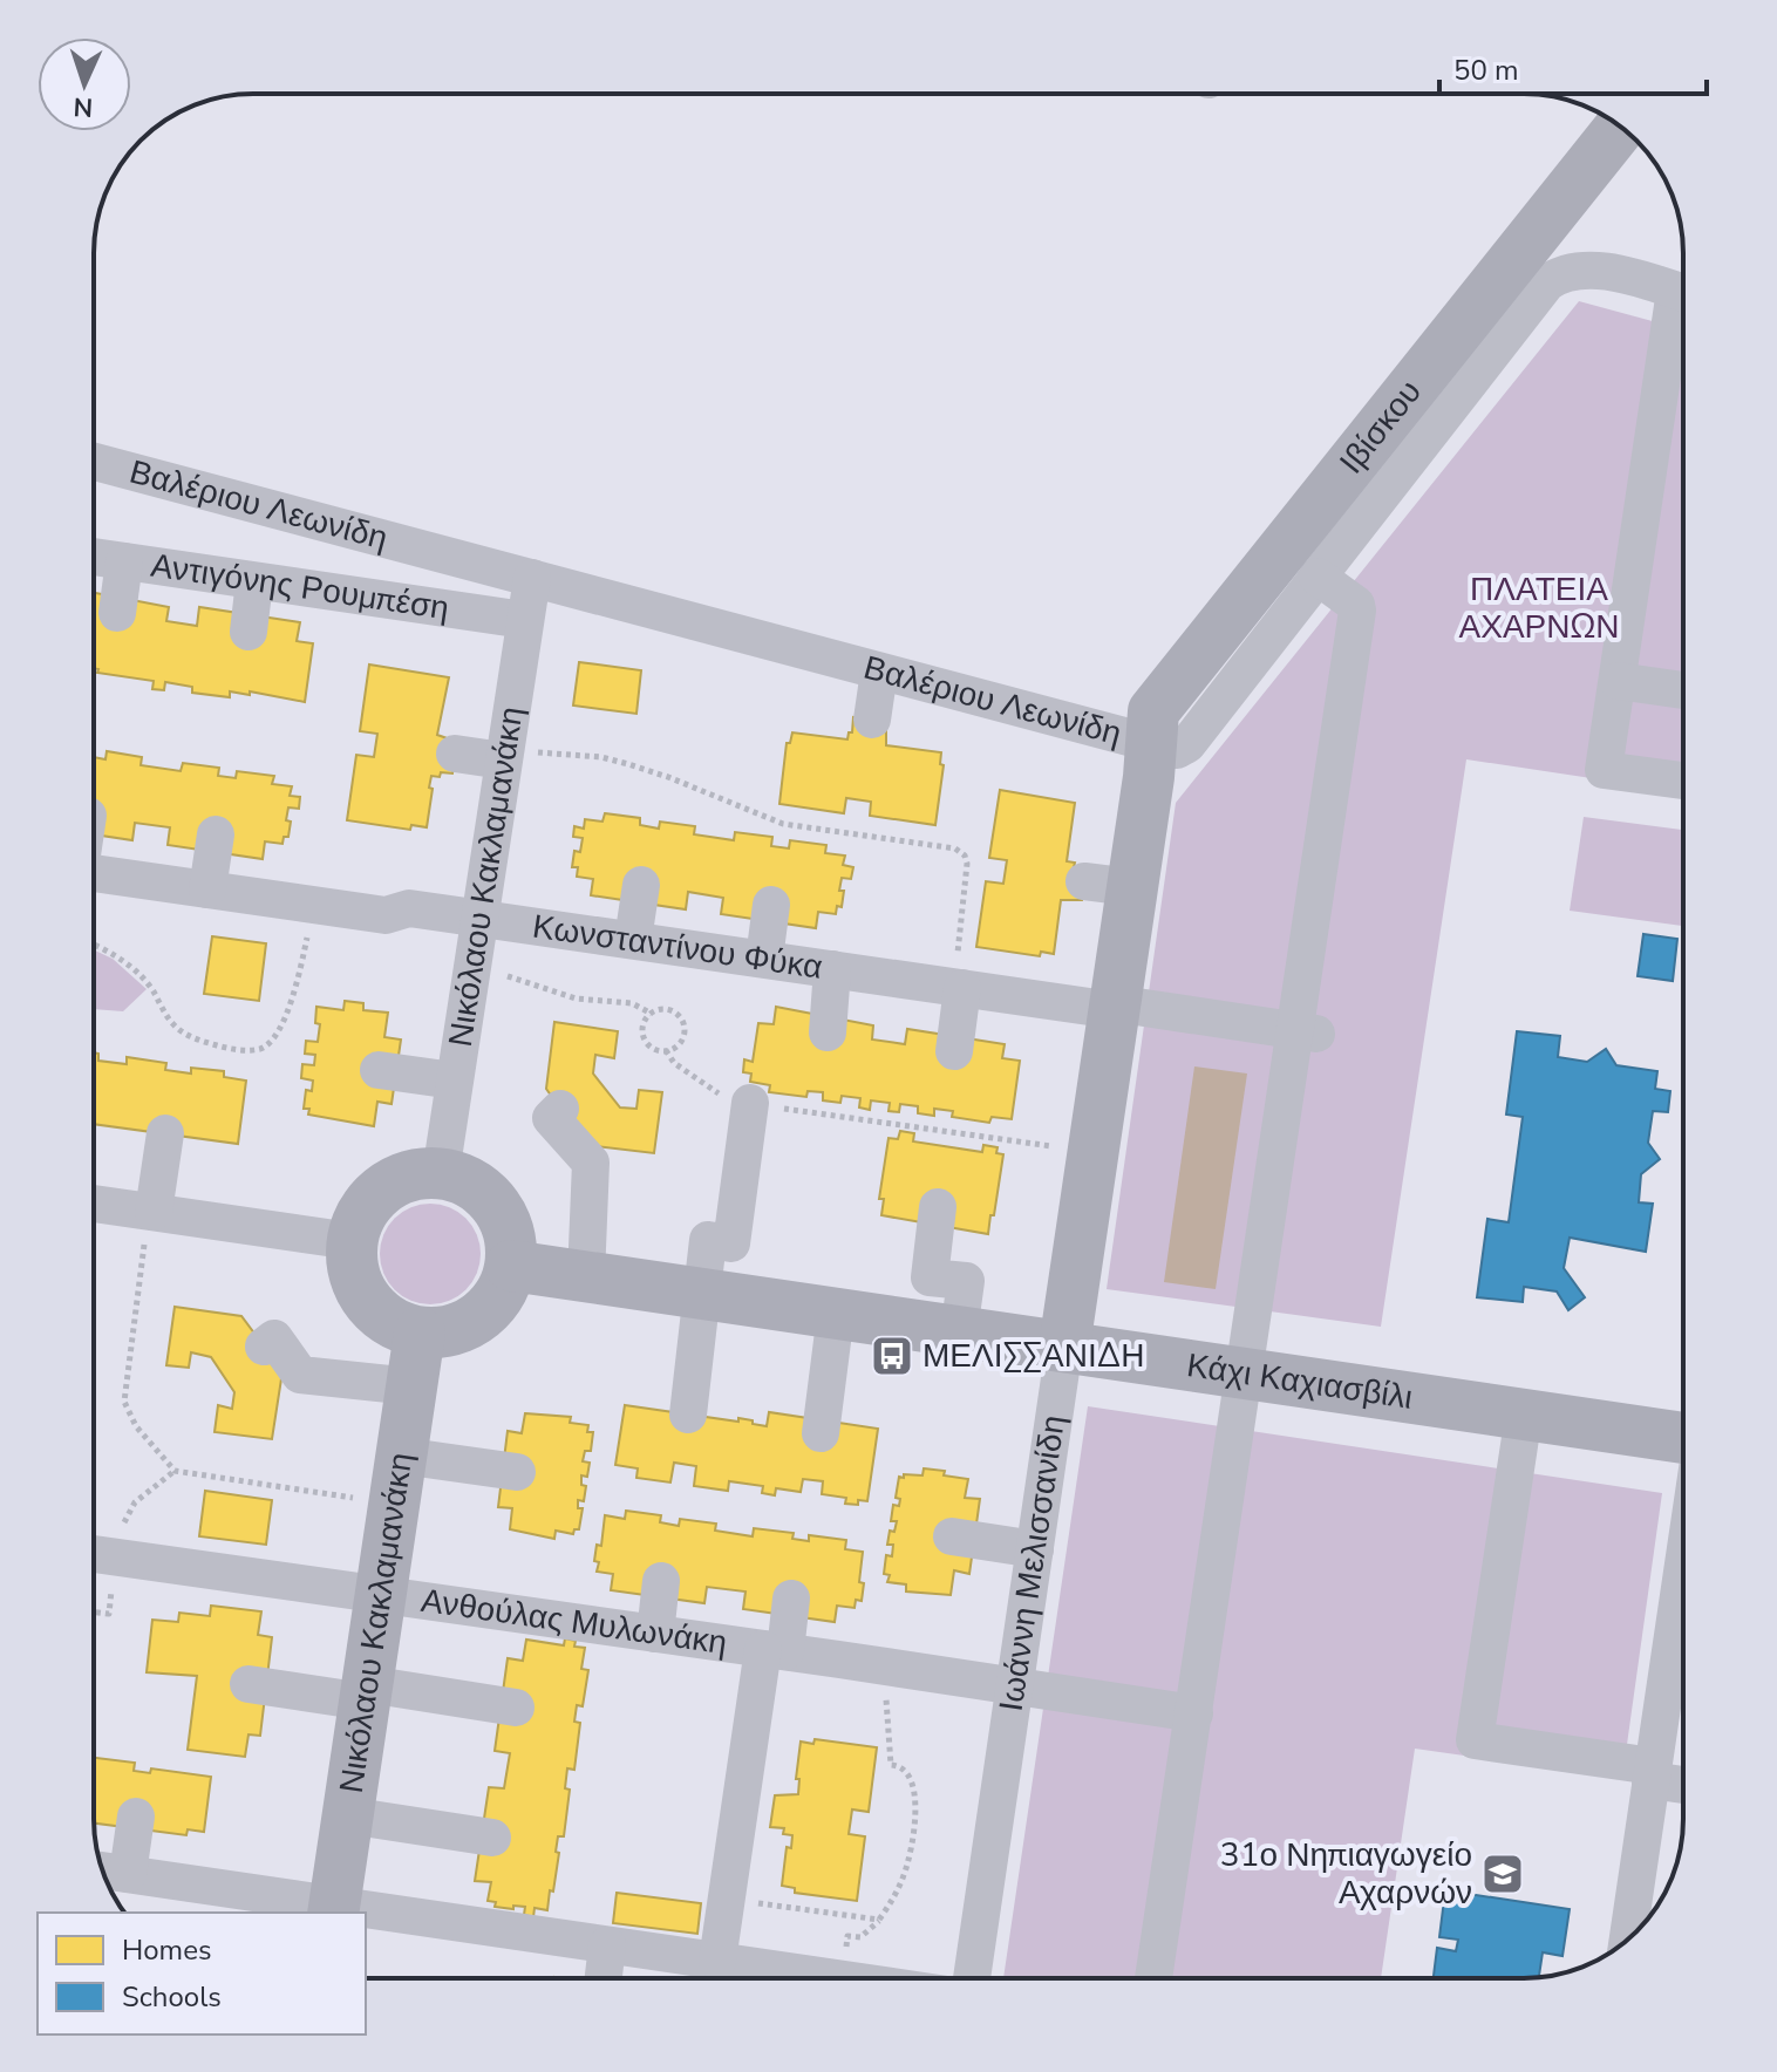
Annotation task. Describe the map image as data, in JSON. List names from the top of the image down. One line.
{"streets":{"street":["Ιβίσκου","Βαλέριου Λεωνίδη","Αντιγόνης Ρουμπέση","Νικόλαου Κακλαμανάκη","Κωνσταντίνου Φύκα","Κάχι Καχιασβίλι","Ιωάννη Μελισσανίδη","Ανθούλας Μυλωνάκη"]},"crossings":[["Ιβίσκου","Βαλέριου Λεωνίδη"],["Ιβίσκου","Ιωάννη Μελισσανίδη"],["Βαλέριου Λεωνίδη","Νικόλαου Κακλαμανάκη"],["Βαλέριου Λεωνίδη","Ιωάννη Μελισσανίδη"],["Αντιγόνης Ρουμπέση","Νικόλαου Κακλαμανάκη"],["Νικόλαου Κακλαμανάκη","Κωνσταντίνου Φύκα"],["Νικόλαου Κακλαμανάκη","Κάχι Καχιασβίλι"],["Νικόλαου Κακλαμανάκη","Ανθούλας Μυλωνάκη"],["Κωνσταντίνου Φύκα","Ιωάννη Μελισσανίδη"],["Κάχι Καχιασβίλι","Ιωάννη Μελισσανίδη"],["Ιωάννη Μελισσανίδη","Ανθούλας Μυλωνάκη"]],"parks":["ΠΛΑΤΕΙΑ ΑΧΑΡΝΩΝ"],"places":{"bus stop":["ΜΕΛΙΣΣΑΝΙΔΗ"],"school or university":["31ο Νηπιαγωγείο Αχαρνών"]},"legend":["Homes","Schools"],"scale_bar":"50 m","north":"bottom"}
